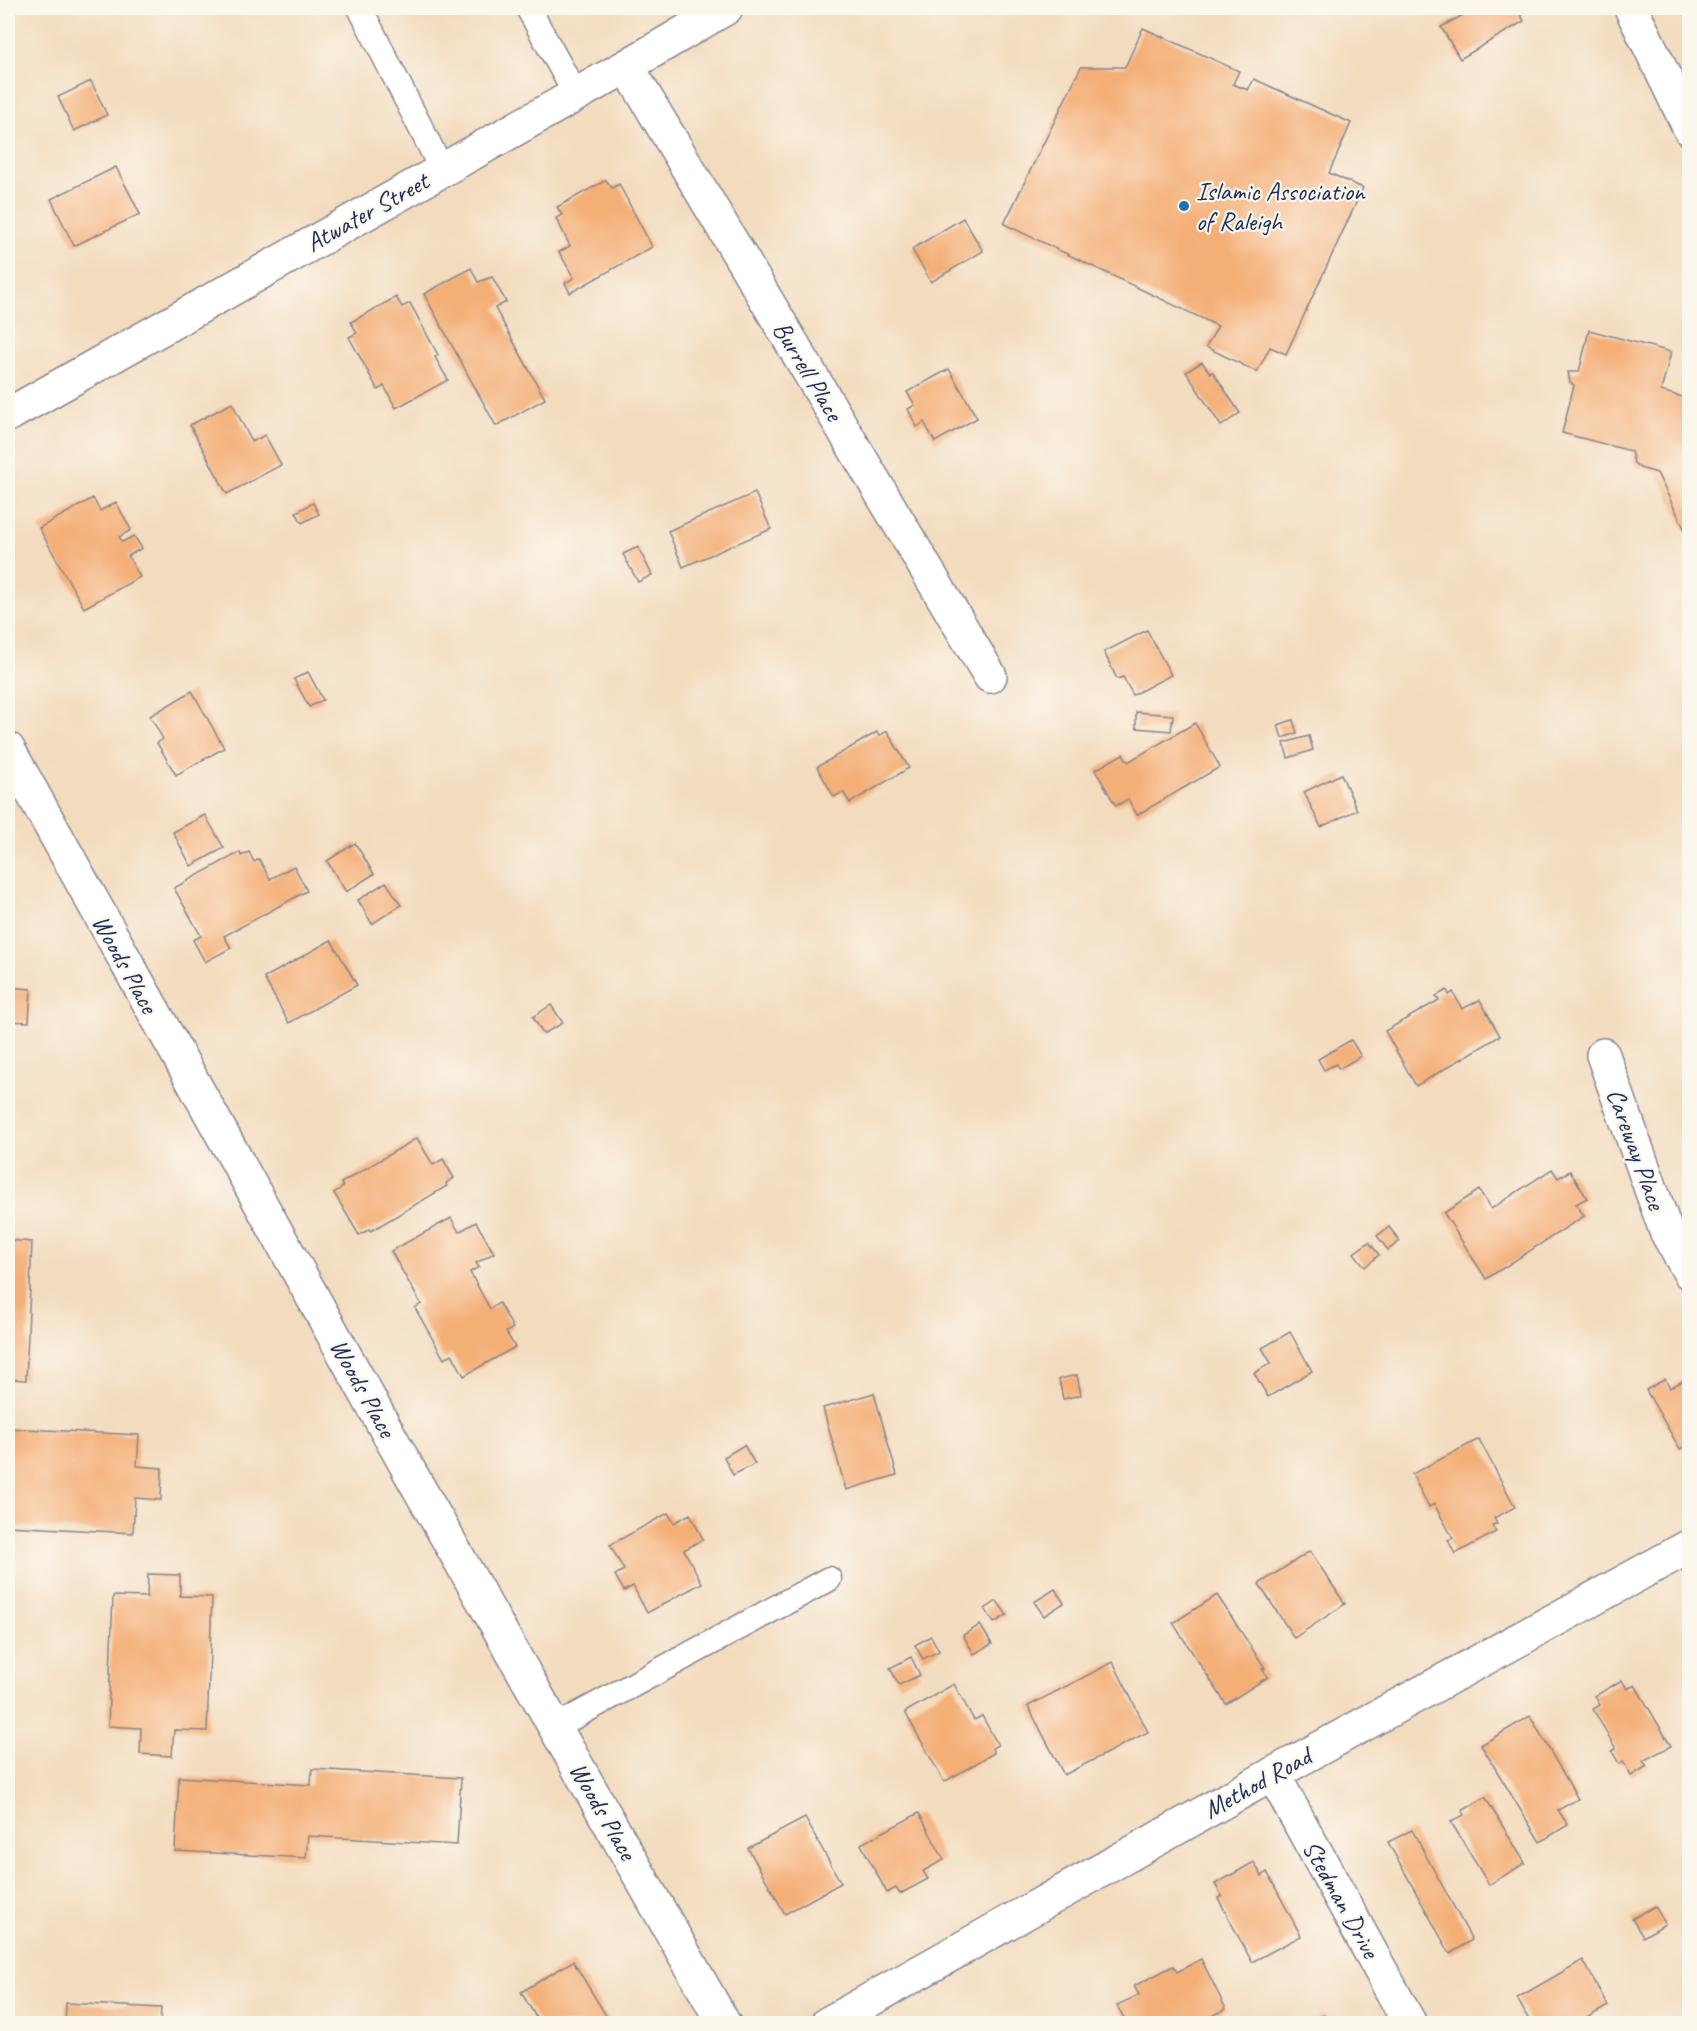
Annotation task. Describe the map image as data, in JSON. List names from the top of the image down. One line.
{"streets":{"street":["Atwater Street","Burrell Place","Woods Place","Careway Place","Method Road","Stedman Drive"]},"crossings":[["Atwater Street","Burrell Place"],["Method Road","Stedman Drive"]],"places":["Islamic Association of Raleigh"]}
